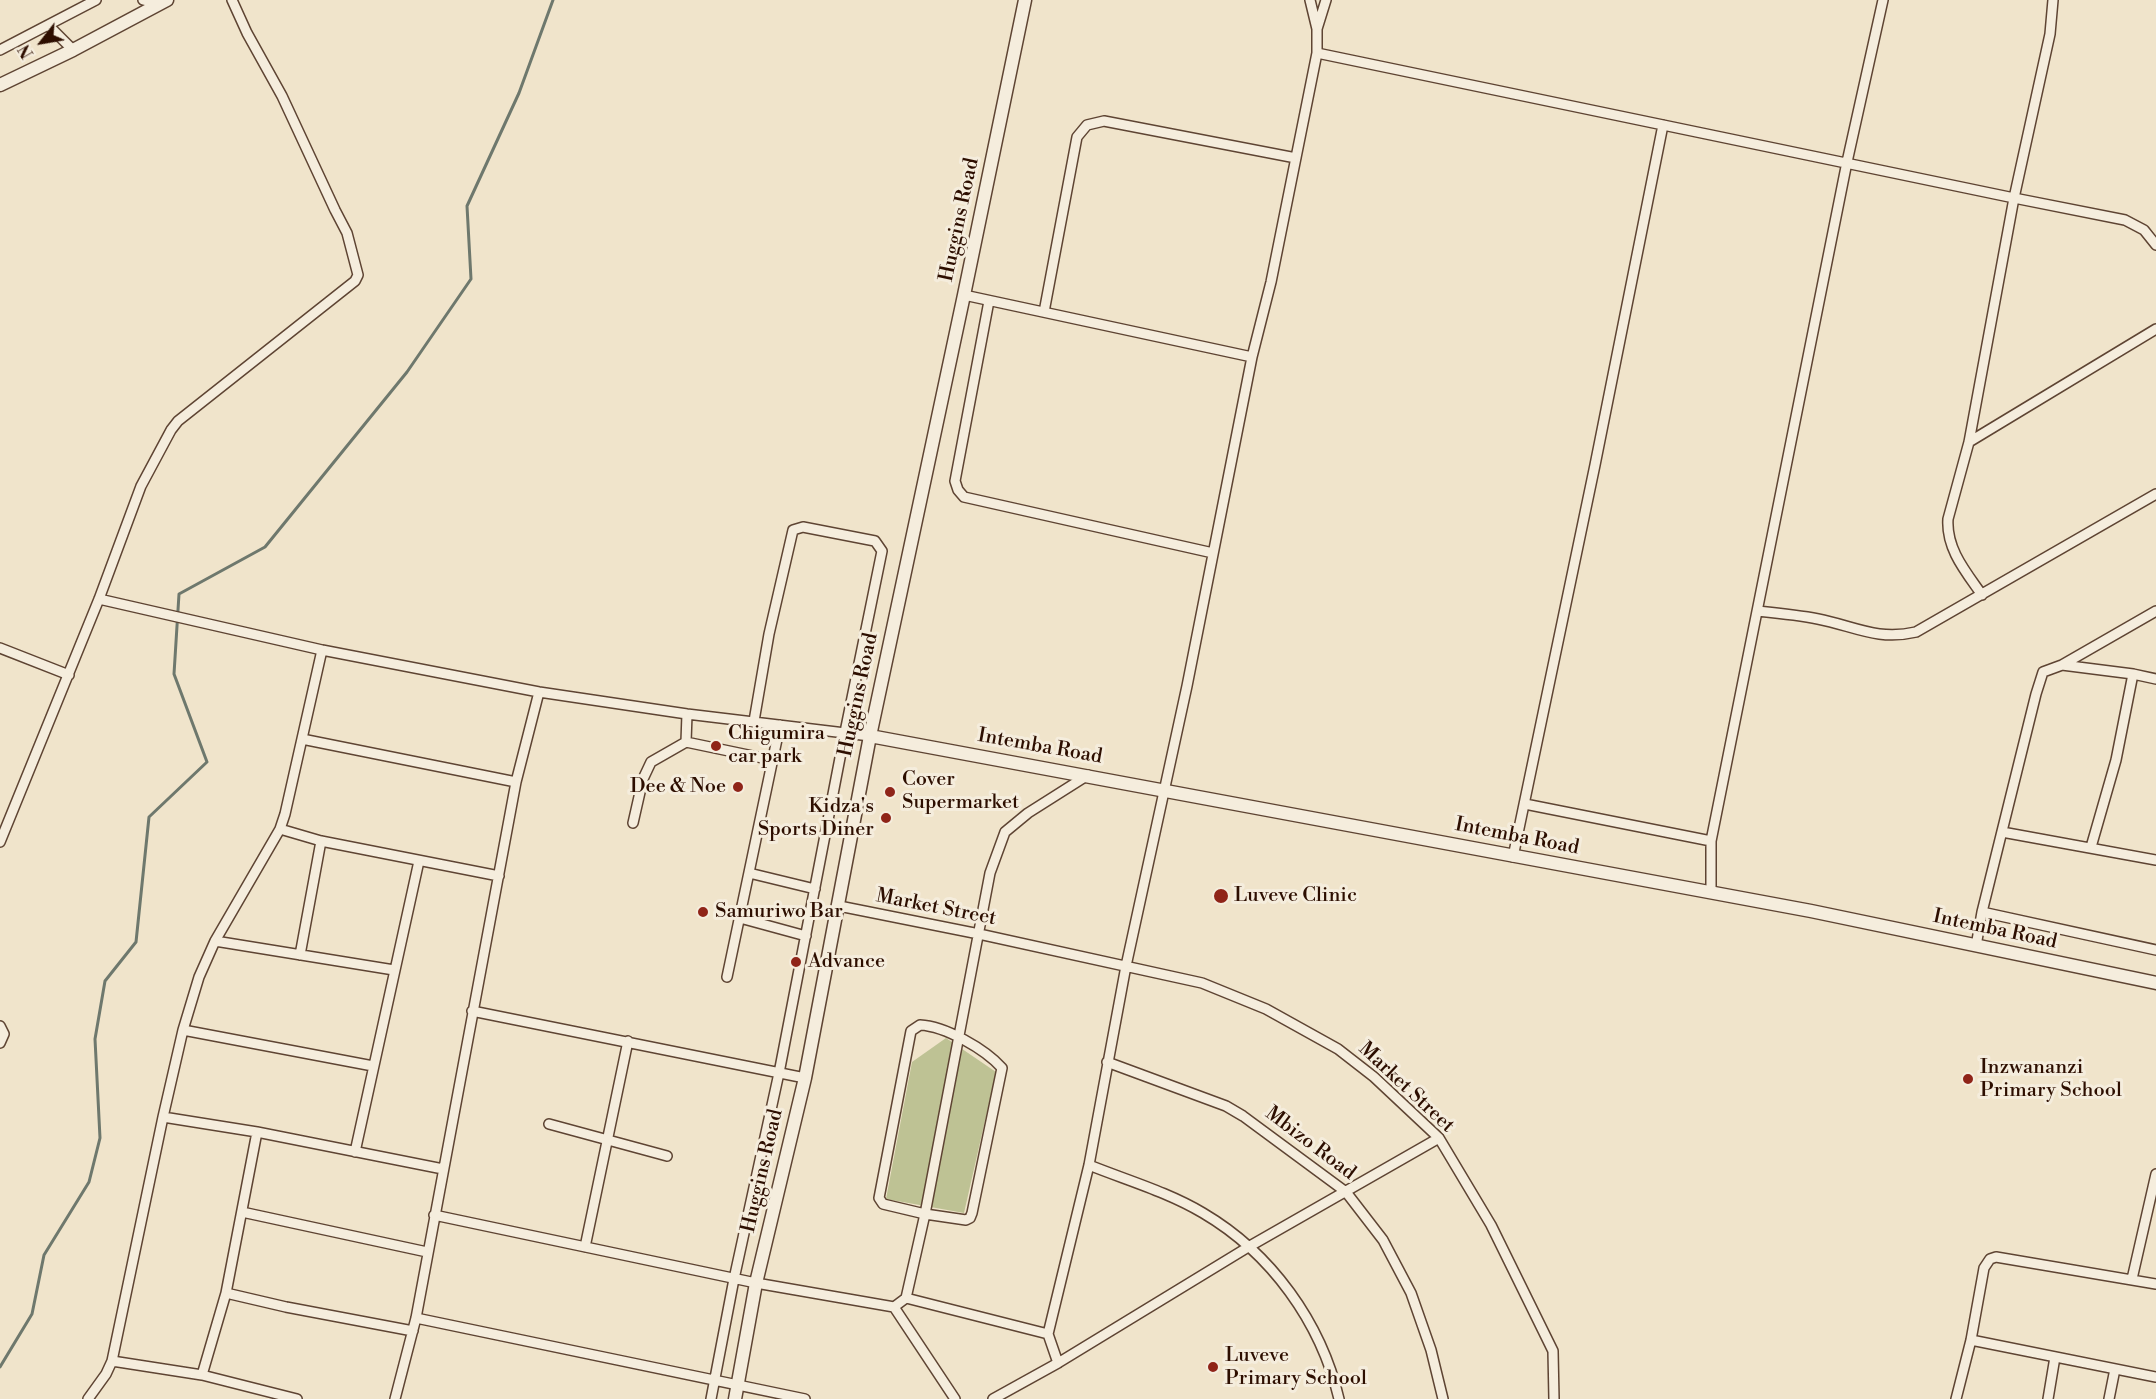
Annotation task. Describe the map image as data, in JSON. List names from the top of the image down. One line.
{"streets":{"street":["Huggins Road","Intemba Road","Market Street","Mbizo Road"]},"crossings":[["Huggins Road","Intemba Road"],["Huggins Road","Market Street"]],"places":["Chigumira car park","Dee & Noe","Cover Supermarket","Kidza's Sports Diner","Luveve Clinic","Samuriwo Bar","Advance","Inzwananzi Primary School","Luveve Primary School"],"north":"bottom left"}
